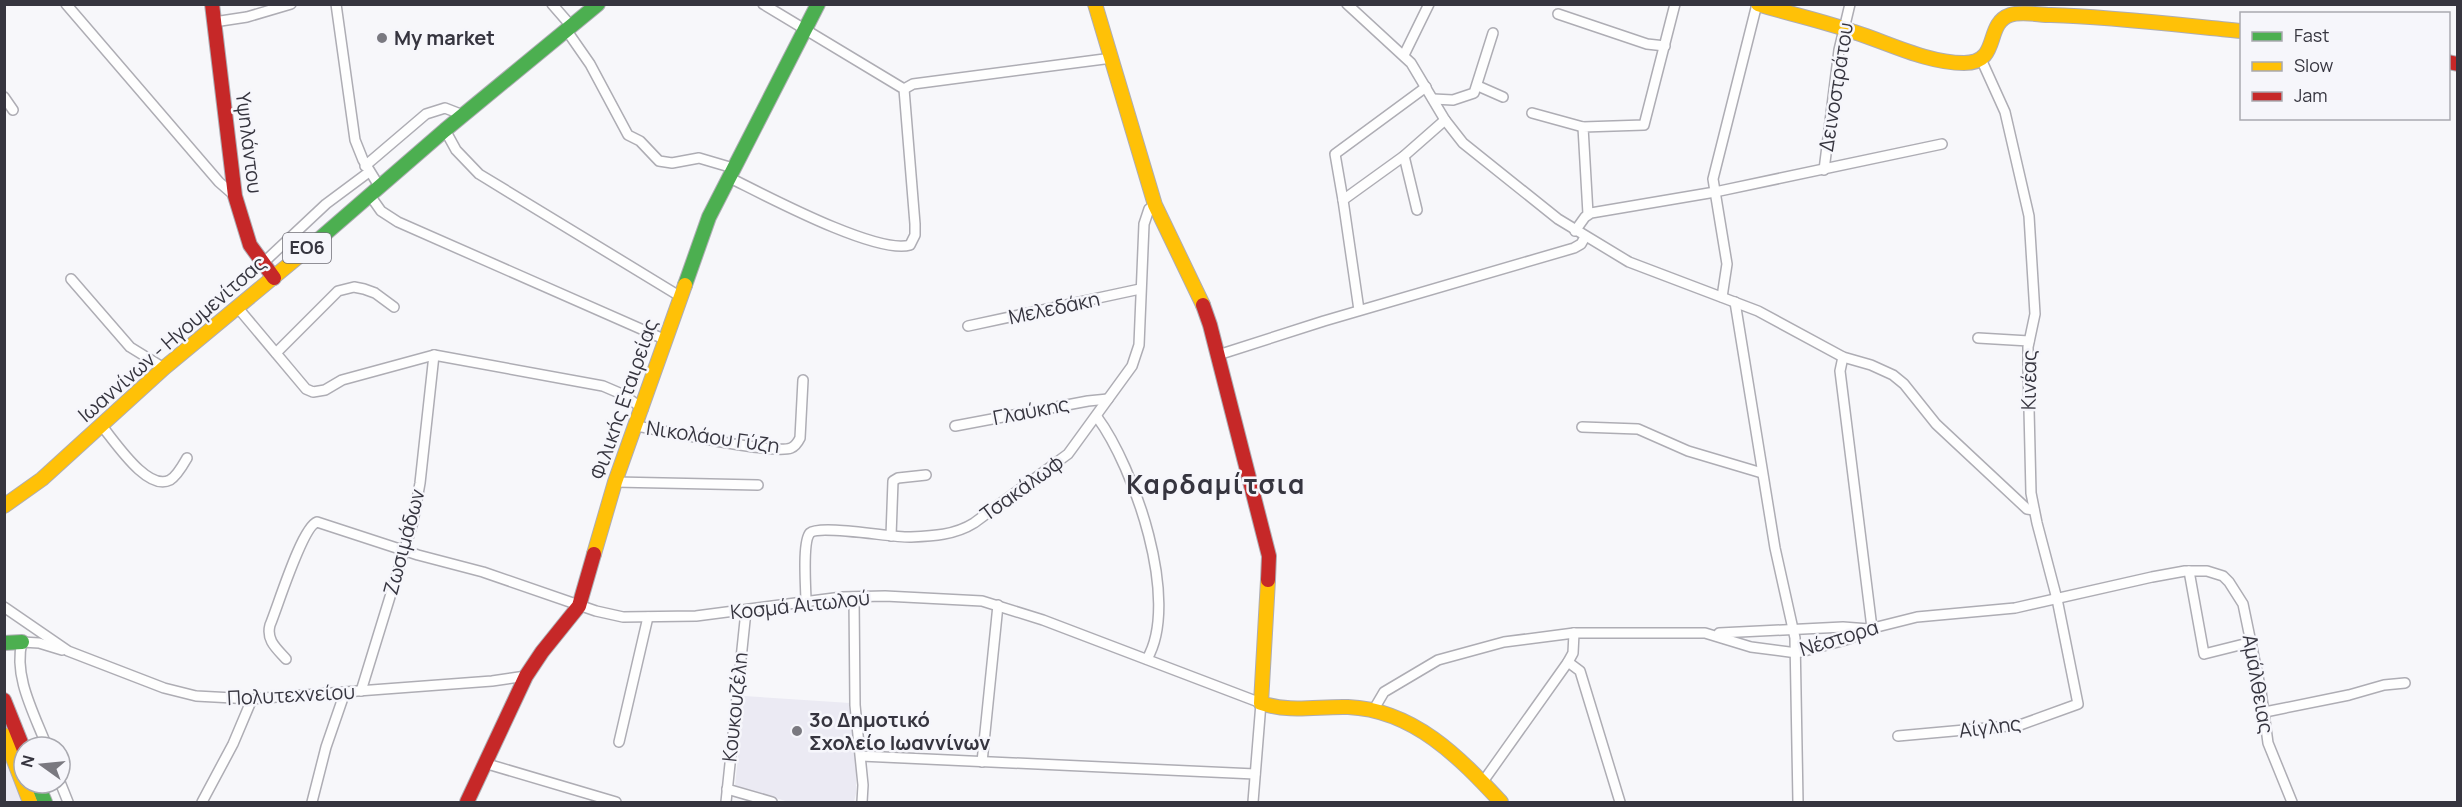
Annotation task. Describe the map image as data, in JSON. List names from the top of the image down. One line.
{"streets":{"main road":["Υψηλάντου","ΕΟ6","Ιωαννίνων - Ηγουμενίτσας","Φιλικής Εταιρείας"],"street":["Δεινοστράτου","Μελεδάκη","Κινέας","Γλαύκης","Νικολάου Γύζη","Τσακάλωφ","Ζωσιμάδων","Κοσμά Αιτωλού","Νέστορα","Αμάλθειας","Πολυτεχνείου","Κουκουζέλη","Αίγλης"]},"crossings":[["Υψηλάντου","Ιωαννίνων - Ηγουμενίτσας"],["Μελεδάκη","Τσακάλωφ"],["Κινέας","Νέστορα"],["Κινέας","Αίγλης"],["Φιλικής Εταιρείας","Νικολάου Γύζη"],["Φιλικής Εταιρείας","Κοσμά Αιτωλού"],["Φιλικής Εταιρείας","Πολυτεχνείου"],["Γλαύκης","Τσακάλωφ"],["Τσακάλωφ","Κοσμά Αιτωλού"],["Ζωσιμάδων","Κοσμά Αιτωλού"],["Ζωσιμάδων","Πολυτεχνείου"],["Κοσμά Αιτωλού","Κουκουζέλη"],["Νέστορα","Αμάλθειας"]],"districts":["Καρδαμίτσια"],"places":["My market","3ο Δημοτικό Σχολείο Ιωαννίνων"],"legend":["Fast","Slow","Jam"],"north":"left"}
